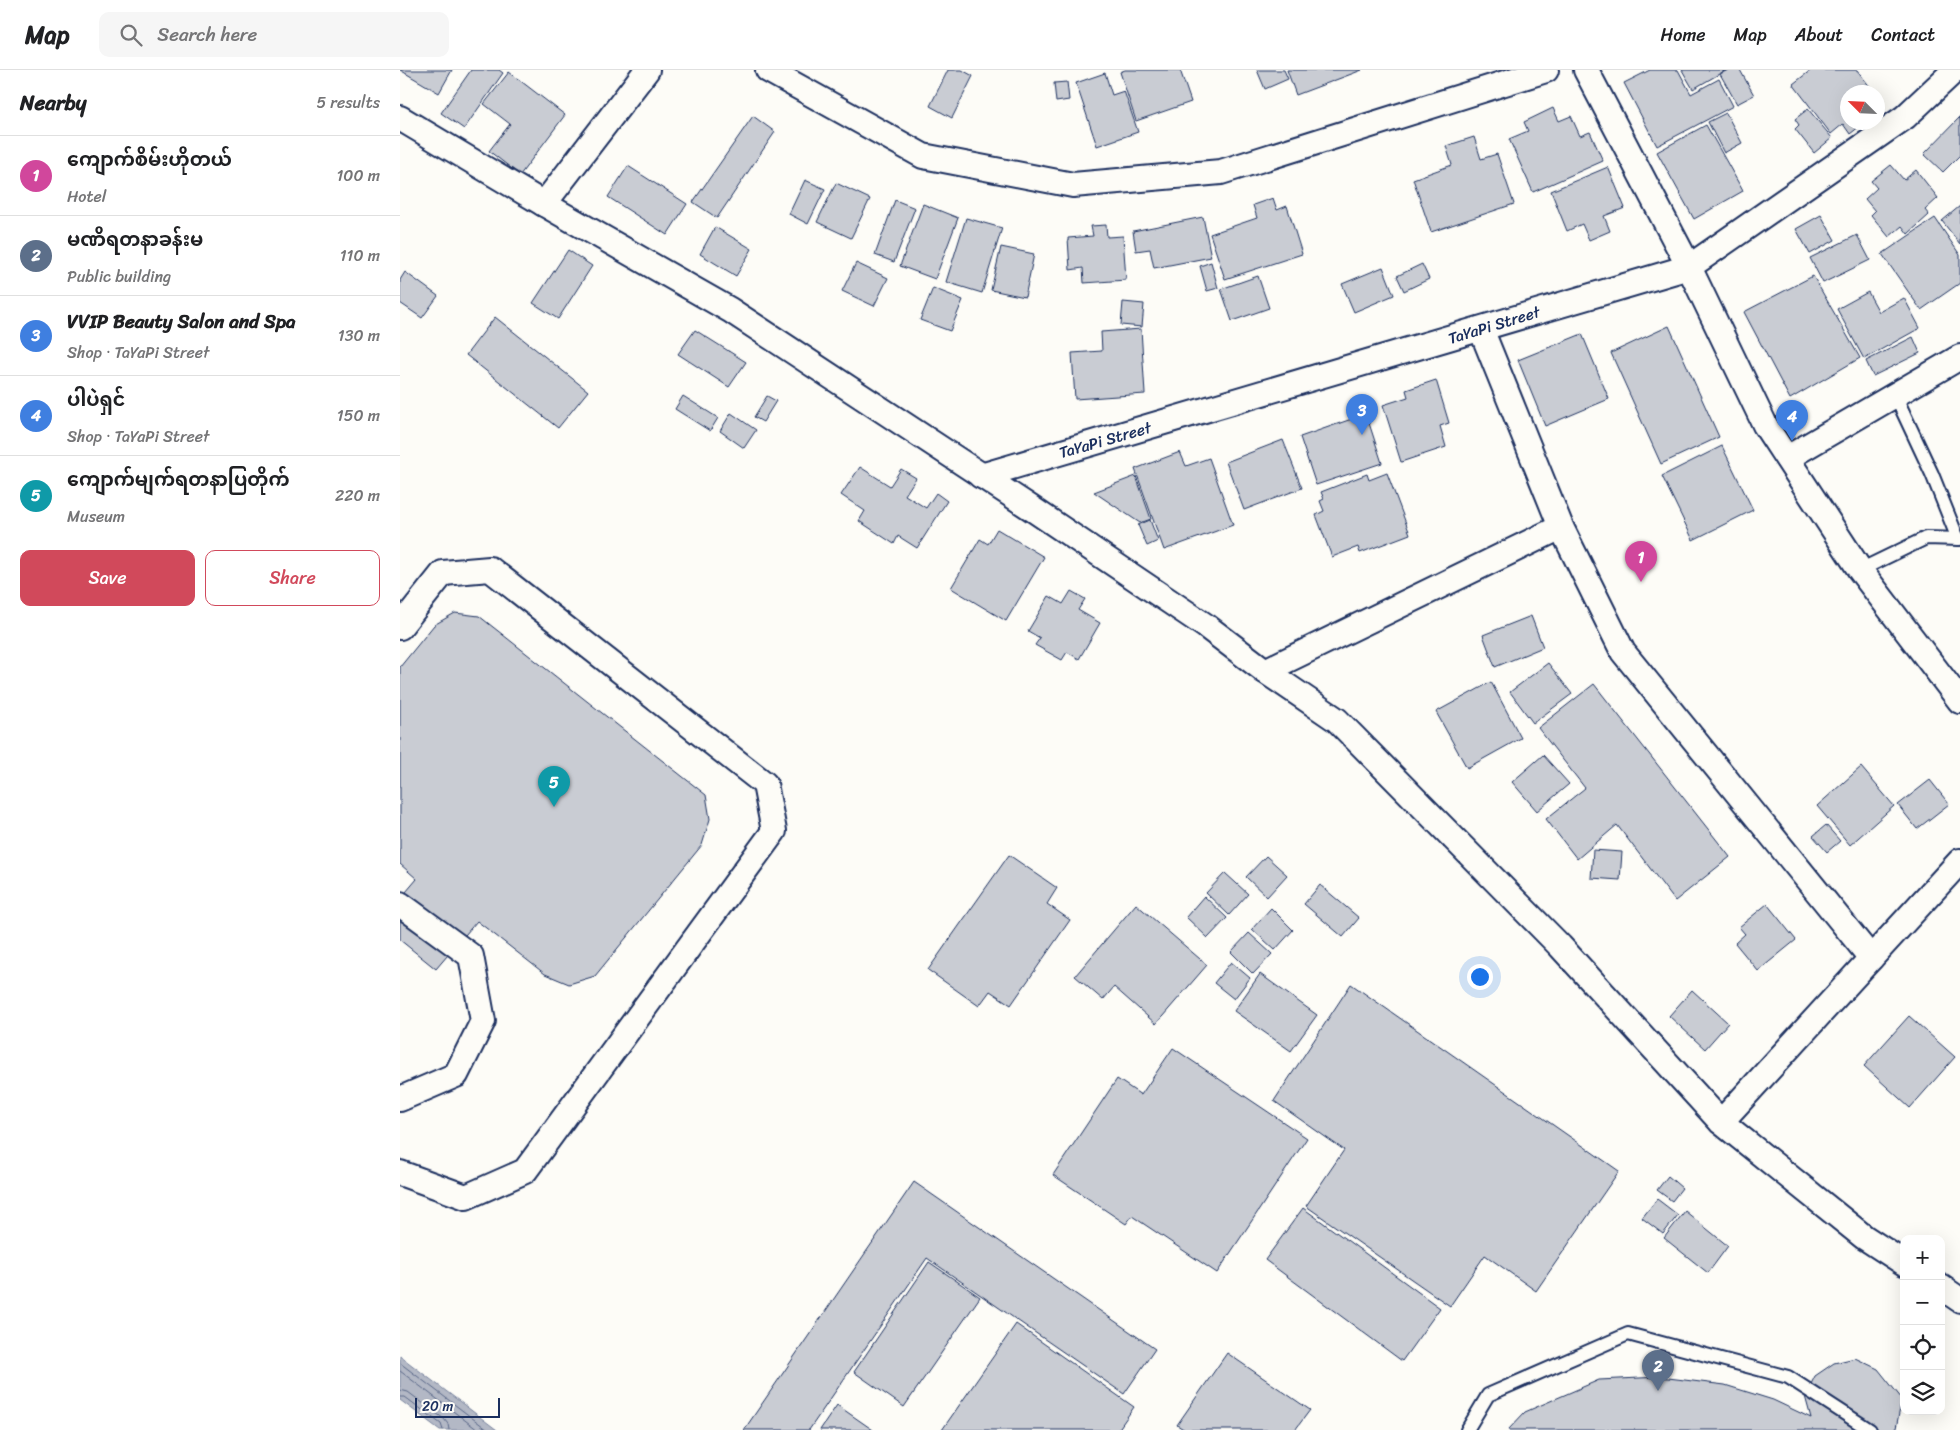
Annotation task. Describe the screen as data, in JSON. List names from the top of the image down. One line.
{"streets":{"street":["TaYaPi Street"]},"scale_bar":"20 m","north":"top left","page":{"header":"Map","search":"Search here","nav":["Home","Map","About","Contact"],"heading":["Nearby","5 results"],"list":[{"mark":"1","name":"ကျောက်စိမ်းဟိုတယ်","note":"Hotel","value":"100 m"},{"mark":"2","name":"မဏိရတနာခန်းမ","note":"Public building","value":"110 m"},{"mark":"3","name":"VVIP Beauty Salon and Spa","note":"Shop · TaYaPi Street","value":"130 m"},{"mark":"4","name":"ပါပဲရှင်","note":"Shop · TaYaPi Street","value":"150 m"},{"mark":"5","name":"ကျောက်မျက်ရတနာပြတိုက်","note":"Museum","value":"220 m"}],"pins":["3","4","1","5","2"],"buttons":["Save","Share"],"map_buttons":["+","−"],"scale":"20 m"}}
